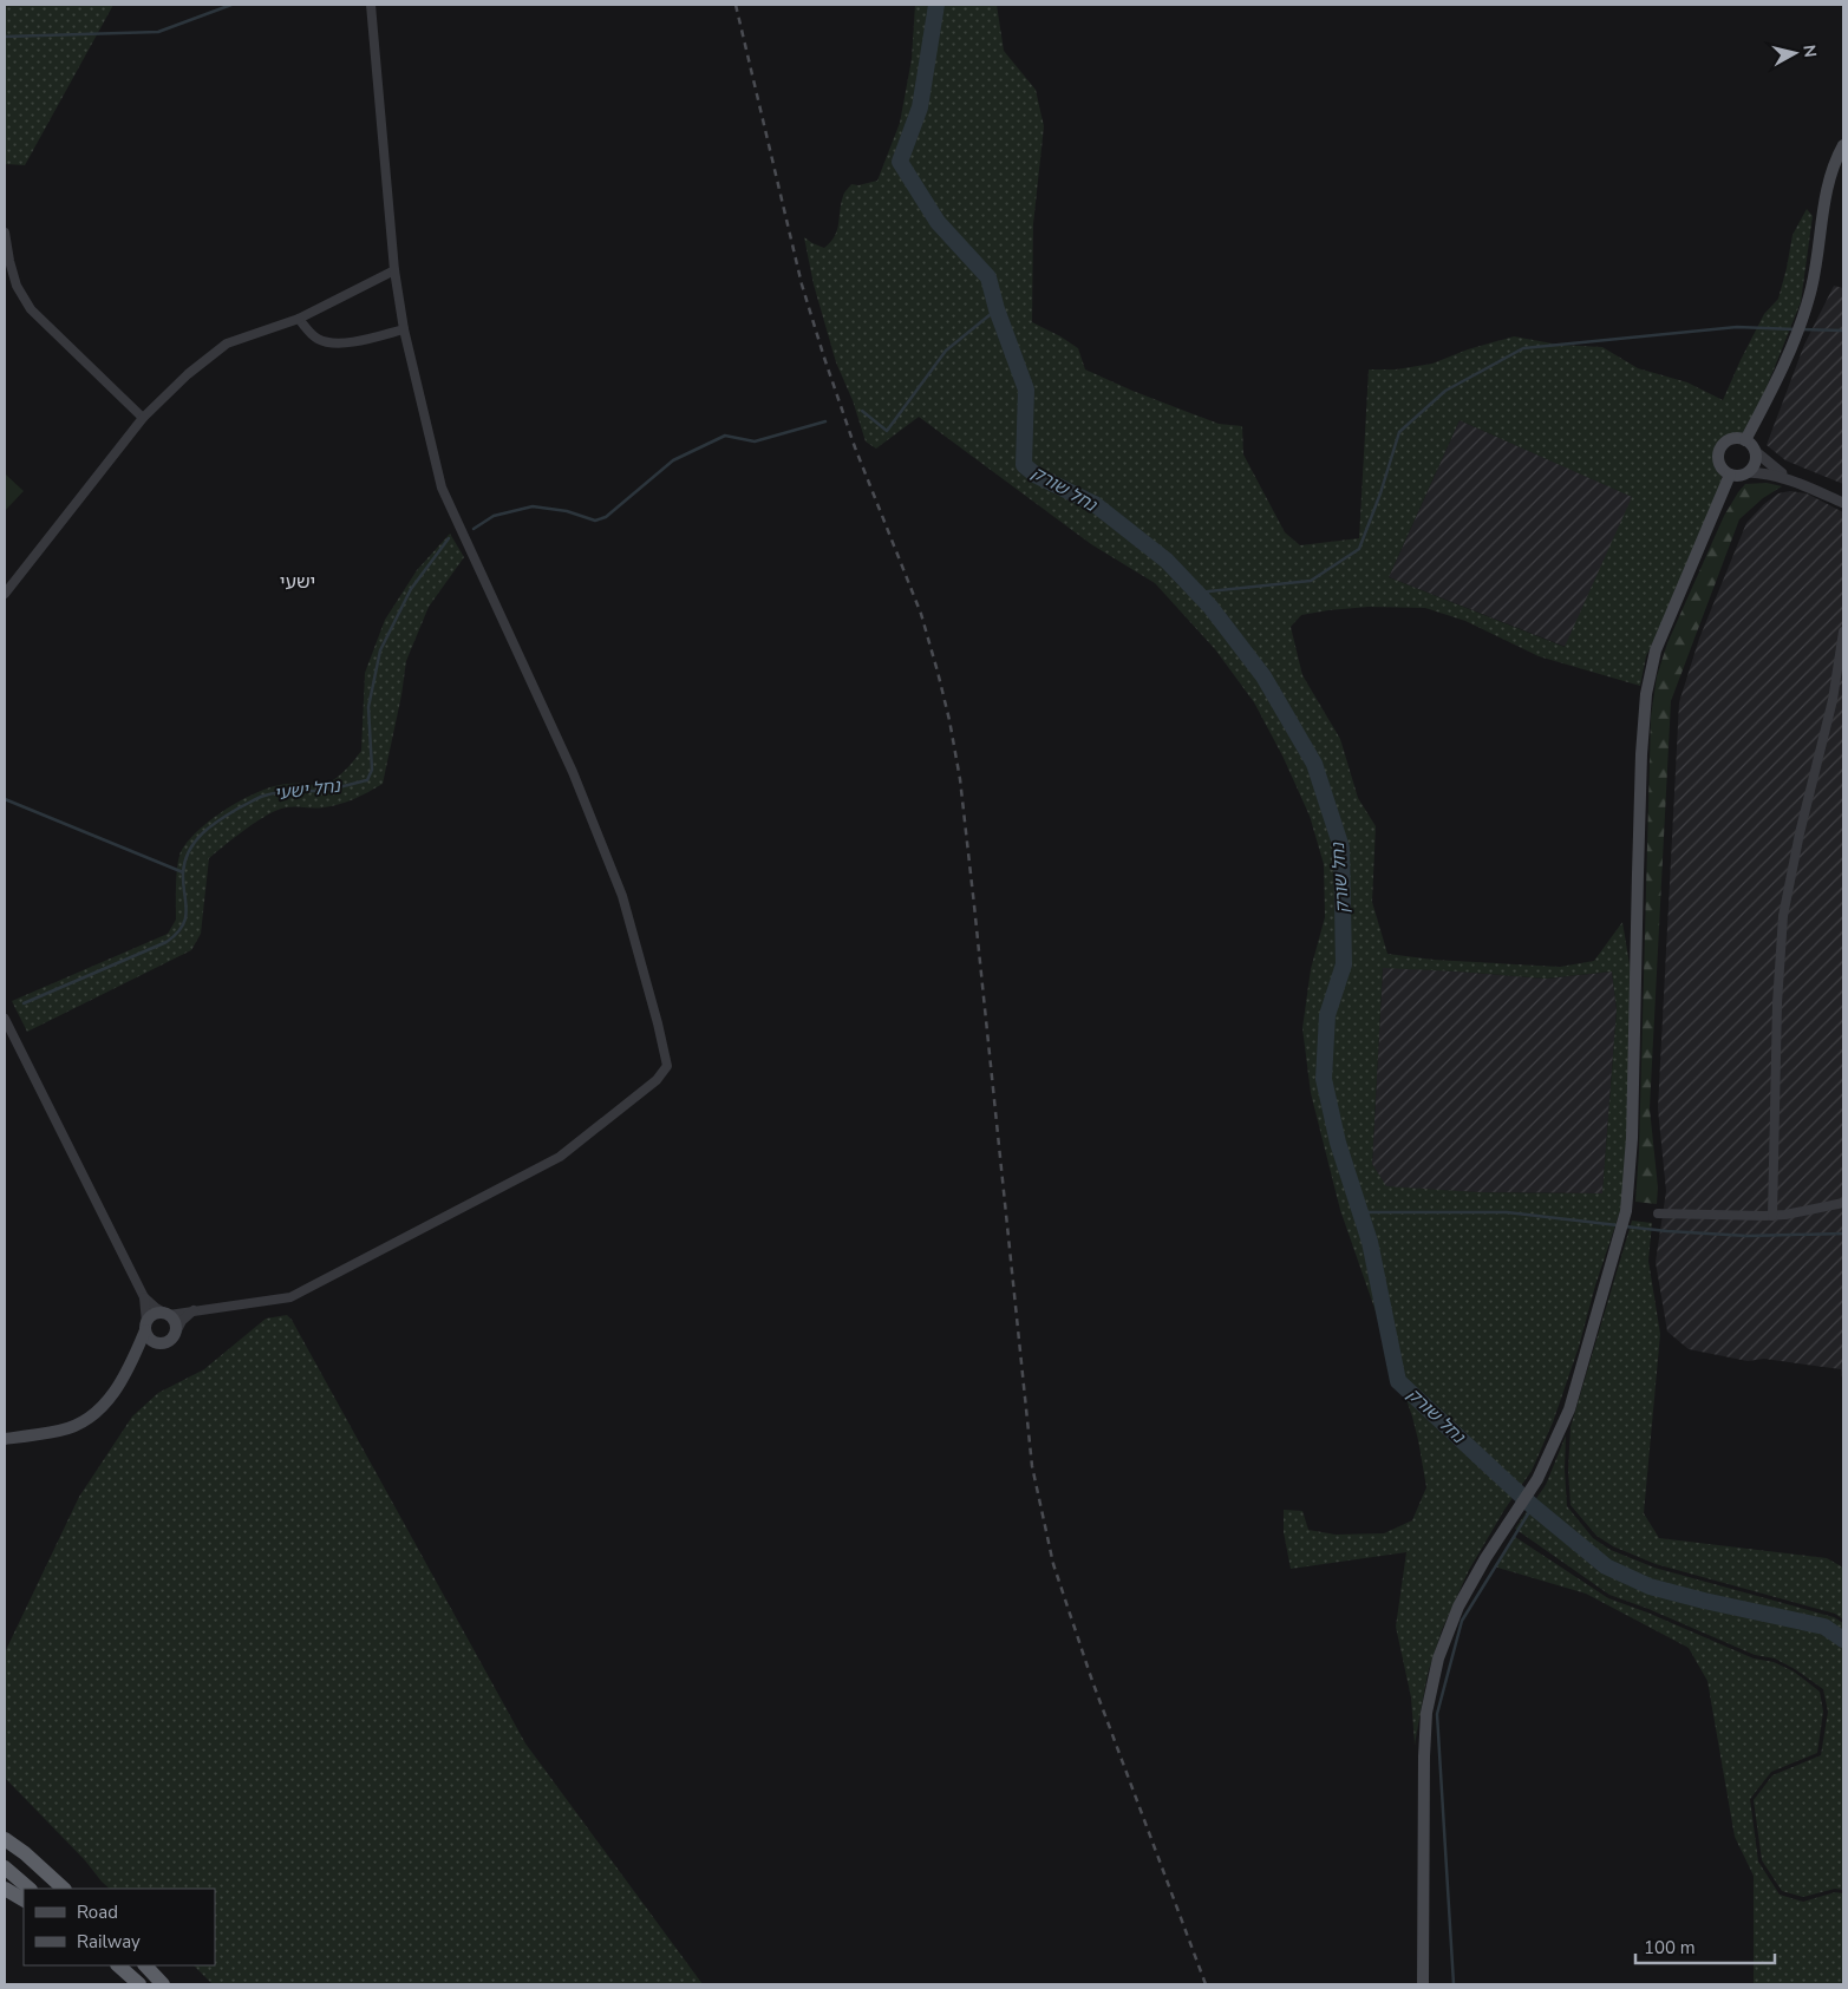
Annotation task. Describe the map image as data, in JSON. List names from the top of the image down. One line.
{"districts":["ישעי"],"water":["נחל שורק","נחל ישעי"],"legend":["Road","Railway"],"scale_bar":"100 m","north":"right"}
